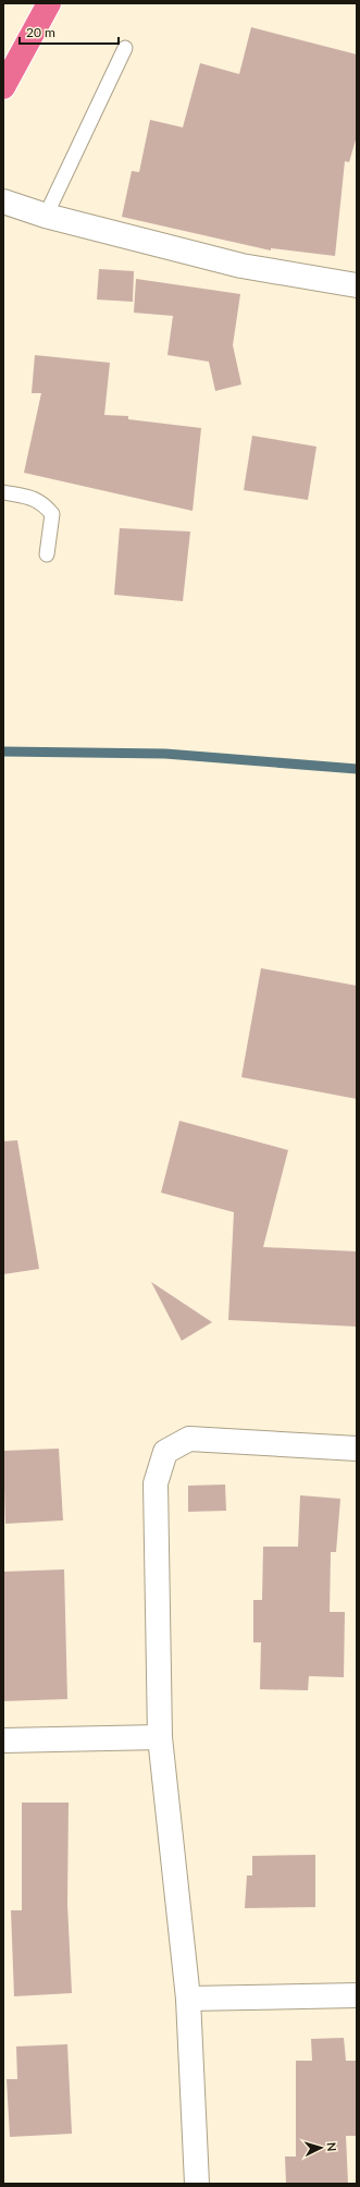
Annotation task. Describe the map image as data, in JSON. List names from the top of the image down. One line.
{"scale_bar":"20 m","north":"right"}
